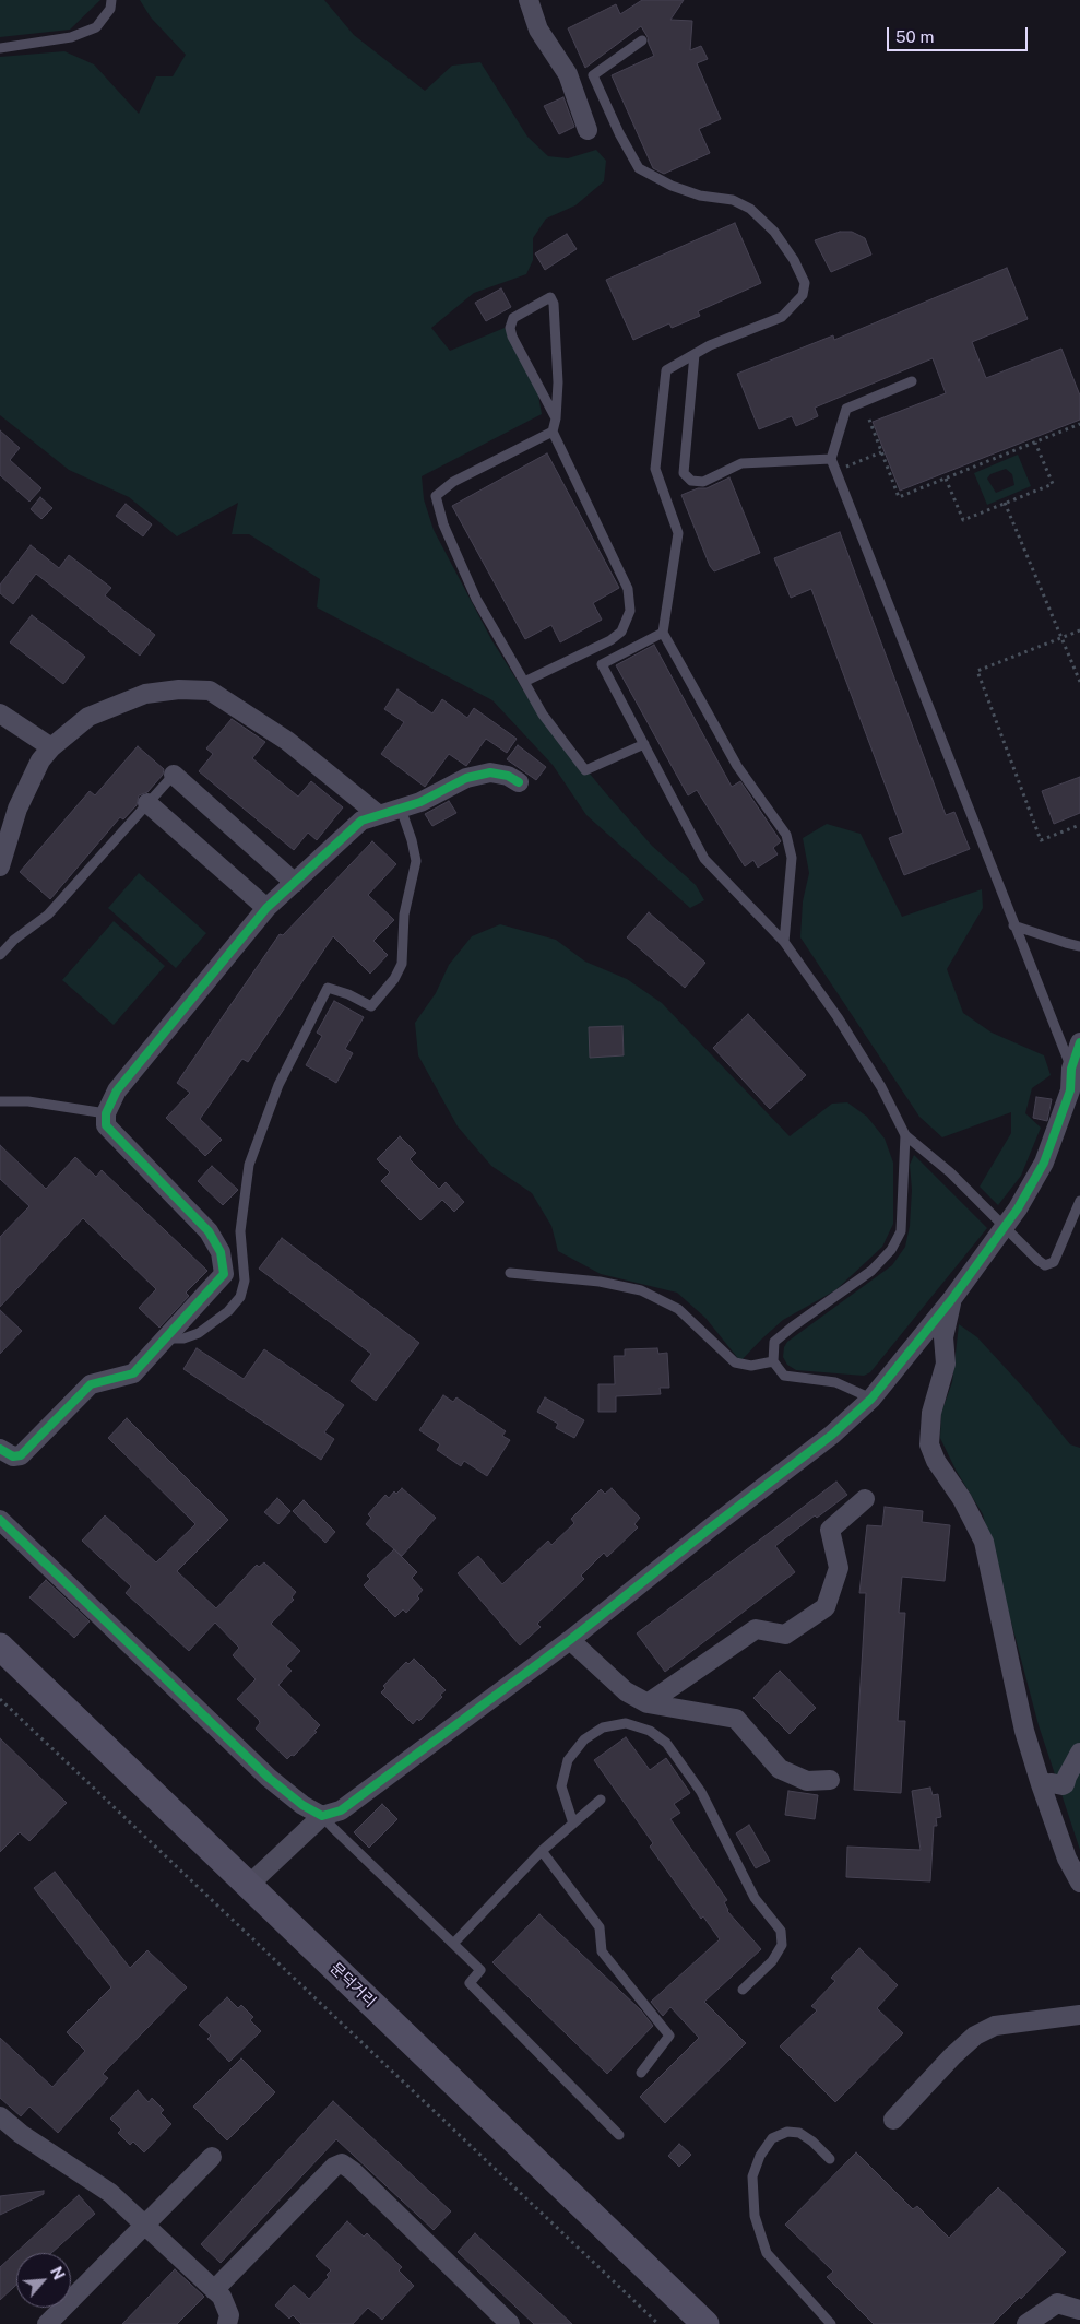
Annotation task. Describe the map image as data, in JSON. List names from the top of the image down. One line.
{"streets":{"main road":["문덕거리"]},"scale_bar":"50 m","north":"top right"}
